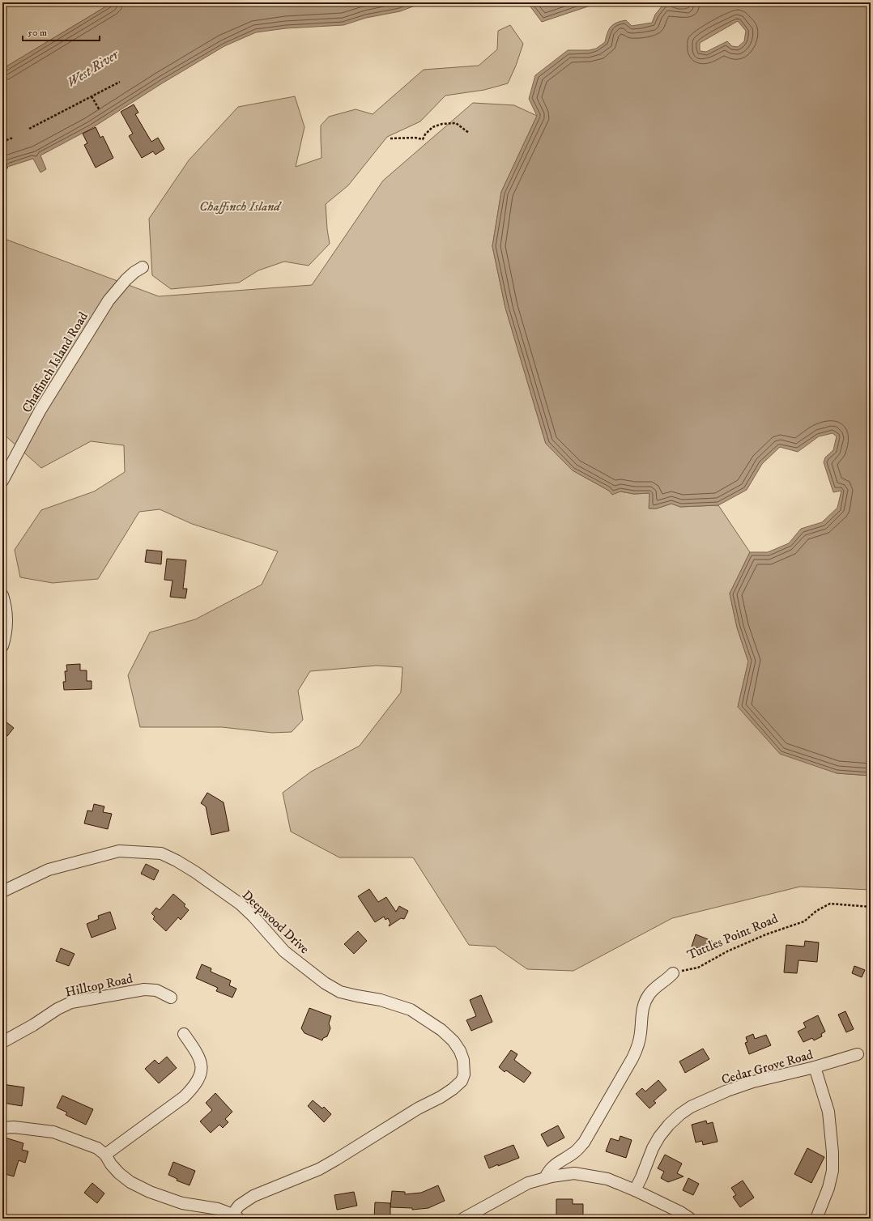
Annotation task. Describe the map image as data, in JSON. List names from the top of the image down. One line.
{"streets":{"street":["Chaffinch Island Road","Deepwood Drive","Hilltop Road","Cedar Grove Road"],"path":["Tuttles Point Road"]},"water":["West River"],"parks":["Chaffinch Island"],"scale_bar":"50 m"}
